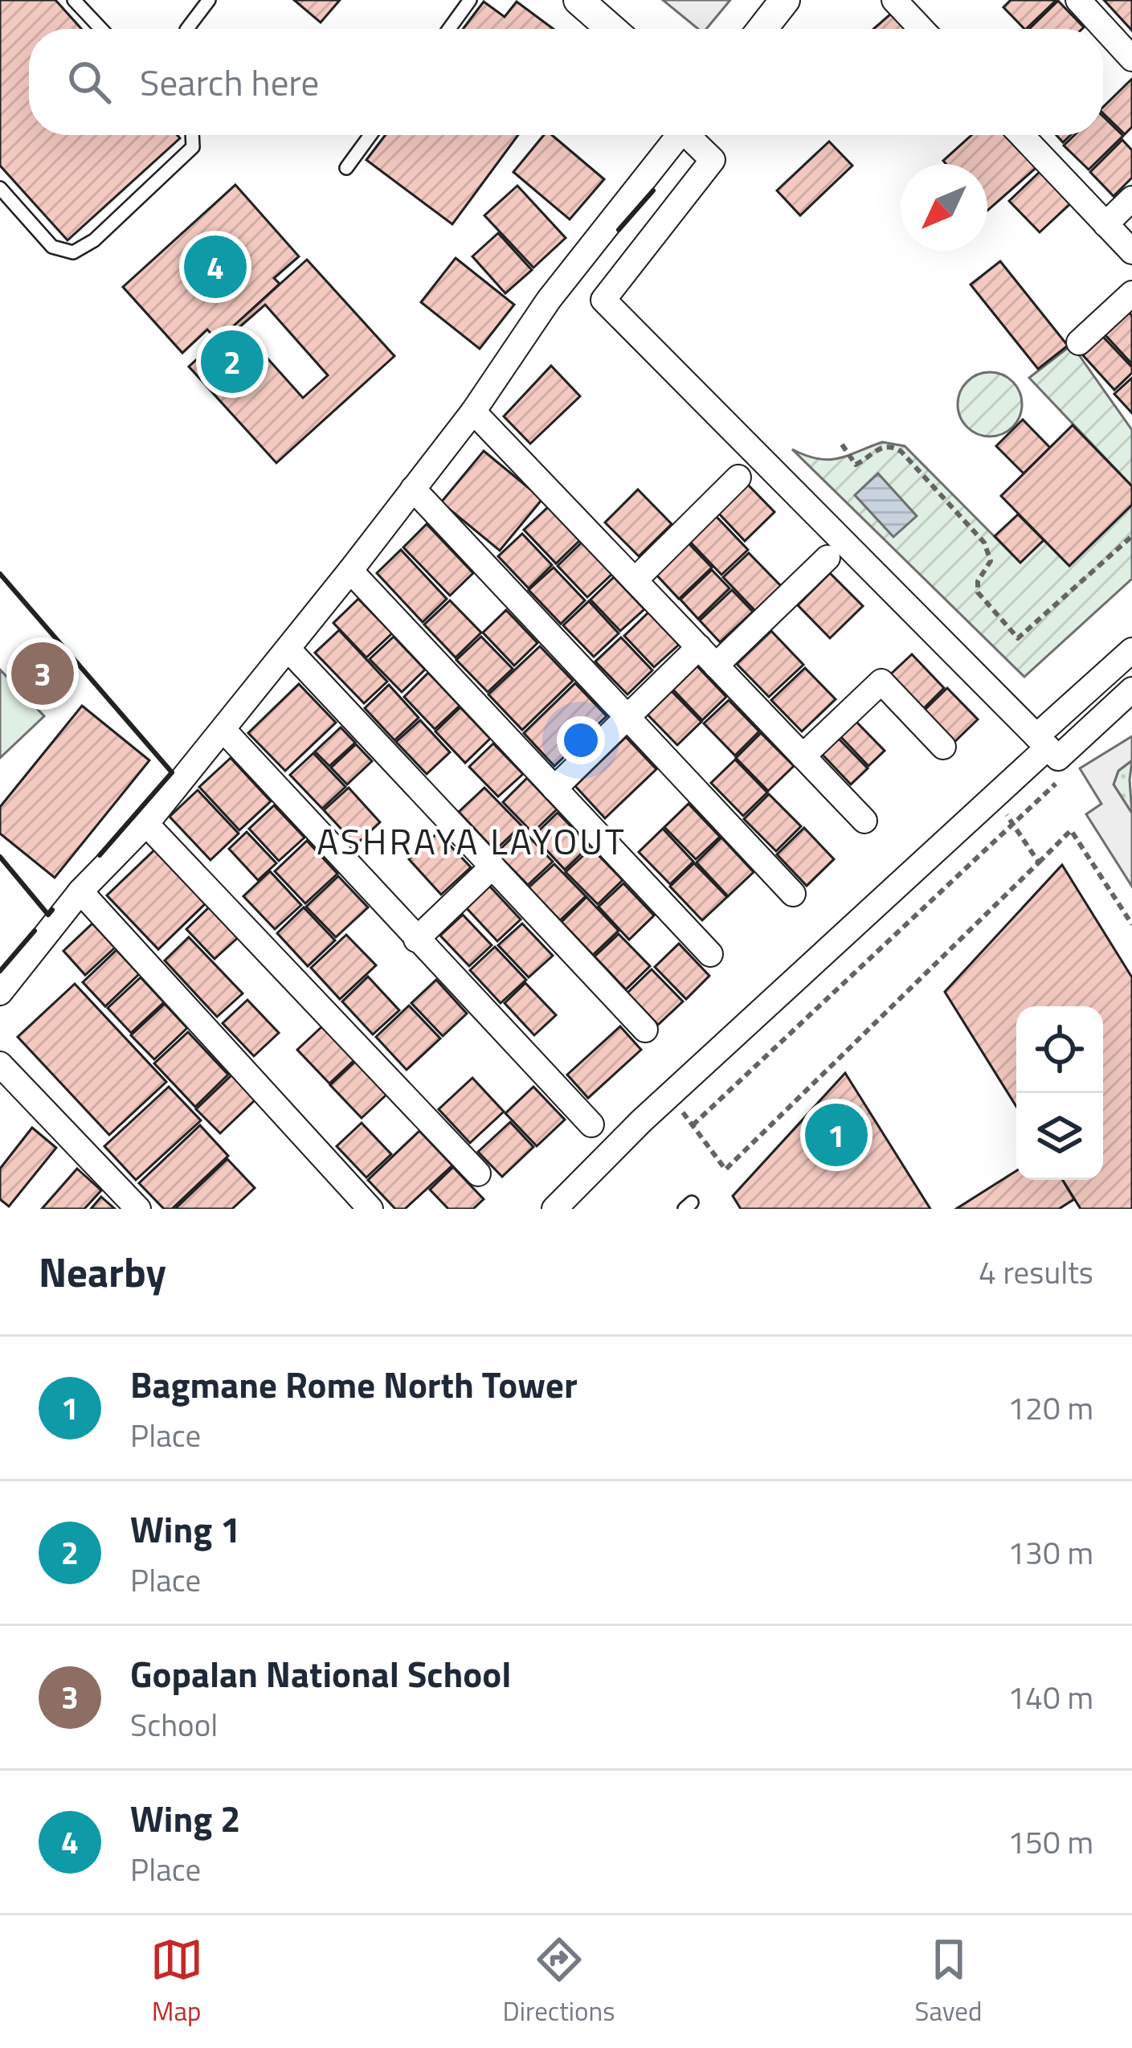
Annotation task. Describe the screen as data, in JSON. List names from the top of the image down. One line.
{"districts":["ASHRAYA LAYOUT"],"north":"bottom left","page":{"search":"Search here","pins":["4","2","3","1"],"heading":["Nearby","4 results"],"list":[{"mark":"1","name":"Bagmane Rome North Tower","note":"Place","value":"120 m"},{"mark":"2","name":"Wing 1","note":"Place","value":"130 m"},{"mark":"3","name":"Gopalan National School","note":"School","value":"140 m"},{"mark":"4","name":"Wing 2","note":"Place","value":"150 m"}],"nav":["Map","Directions","Saved"]}}
